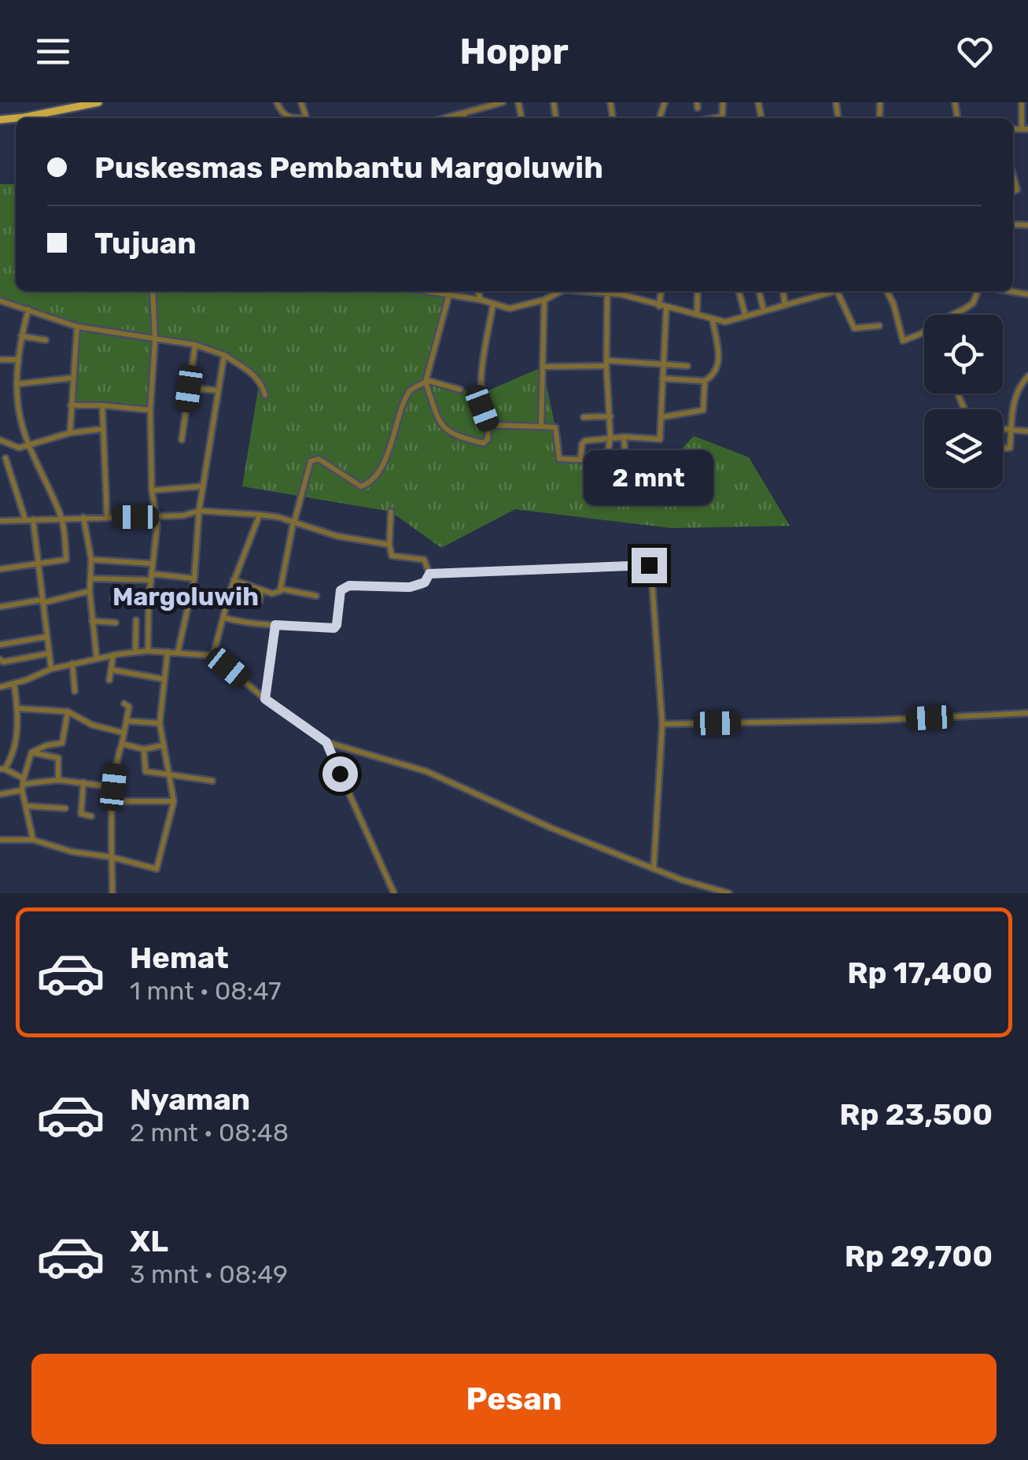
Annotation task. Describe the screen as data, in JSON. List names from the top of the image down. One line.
{"districts":["Margoluwih"],"page":{"header":"Hoppr","banner":["Puskesmas Pembantu Margoluwih","Tujuan"],"bubble":"2 mnt","list":[{"name":"Hemat","note":"1 mnt · 08:47","value":"Rp 17,400"},{"name":"Nyaman","note":"2 mnt · 08:48","value":"Rp 23,500"},{"name":"XL","note":"3 mnt · 08:49","value":"Rp 29,700"}],"buttons":"Pesan"}}
